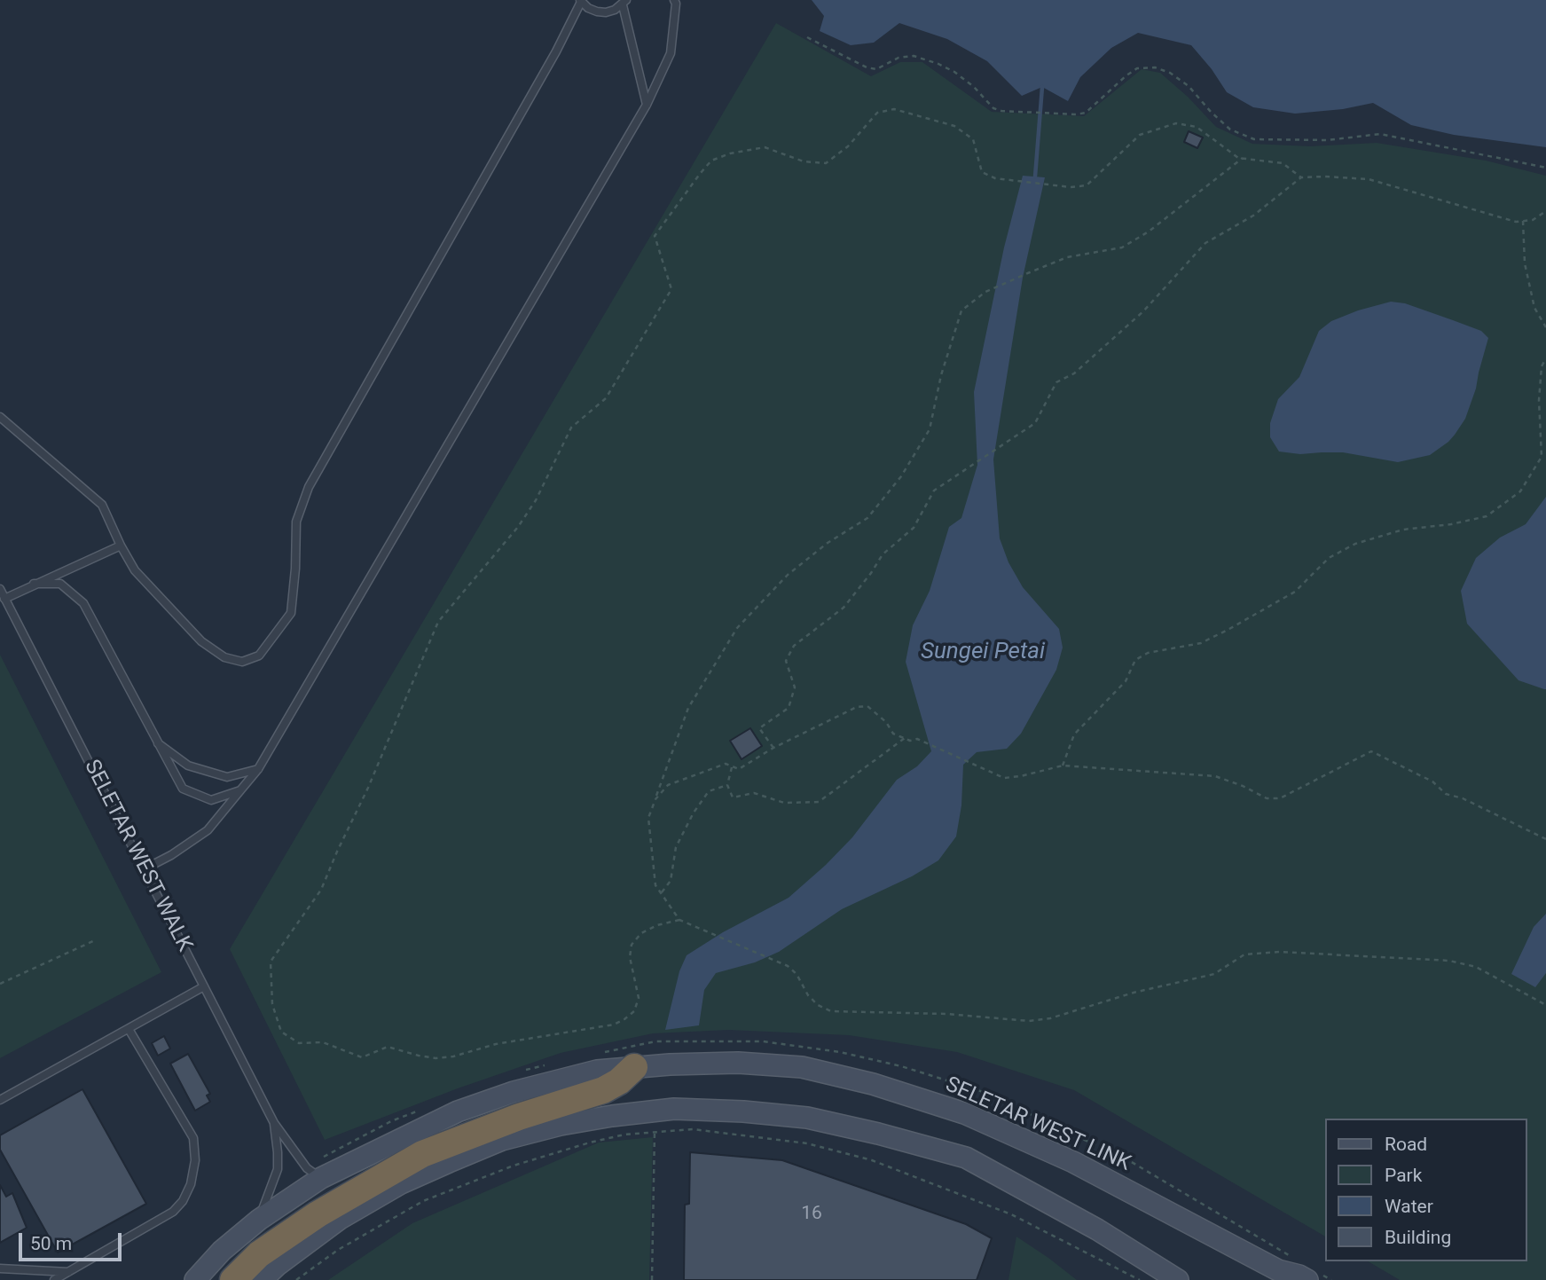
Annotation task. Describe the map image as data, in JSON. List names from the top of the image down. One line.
{"streets":{"main road":["SELETAR WEST LINK"],"lane":["SELETAR WEST WALK"]},"crossings":[["SELETAR WEST WALK","SELETAR WEST LINK"]],"water":["Sungei Petai"],"house_numbers":["16"],"legend":["Road","Park","Water","Building"],"scale_bar":"50 m"}
